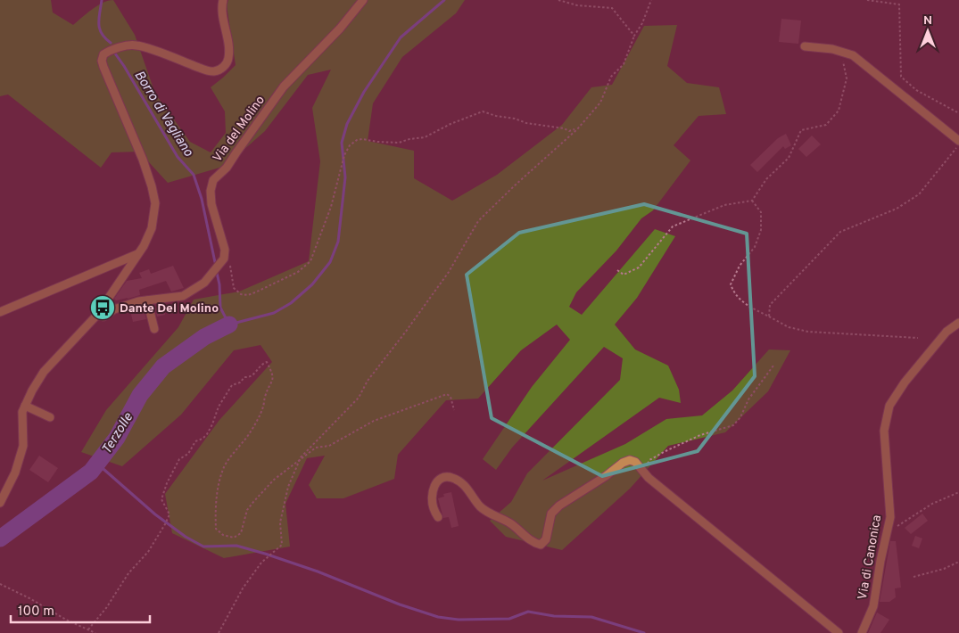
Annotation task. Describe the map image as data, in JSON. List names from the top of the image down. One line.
{"streets":{"street":["Via del Molino","Via di Canonica"]},"water":["Borro di Vagliano","Terzolle"],"places":{"bus stop":["Dante Del Molino"]},"scale_bar":"100 m","north":"top"}
